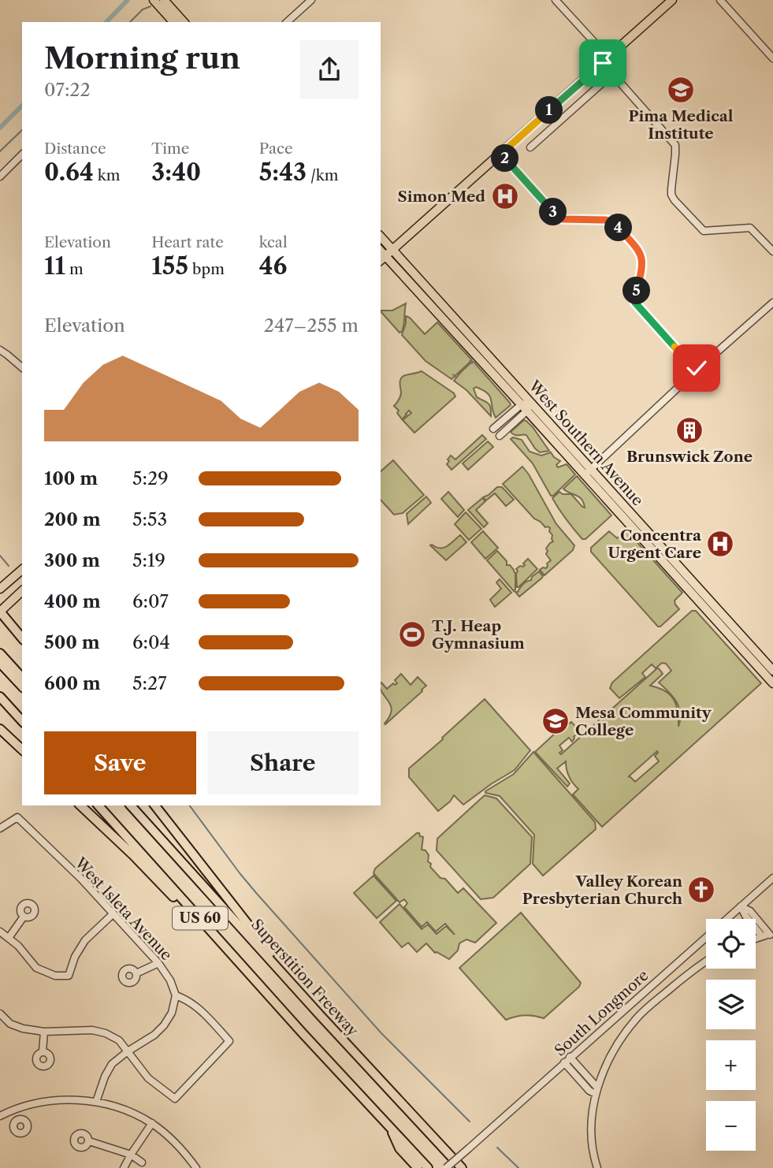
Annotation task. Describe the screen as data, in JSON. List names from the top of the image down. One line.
{"streets":{"highway":["US 60","Superstition Freeway"],"main road":["West Southern Avenue"],"street":["West Isleta Avenue","South Longmore"]},"places":{"school or university":["Pima Medical Institute","Mesa Community College"],"hospital":["Simon Med","Concentra Urgent Care"],"building":["Brunswick Zone"],"sports":["T.J. Heap Gymnasium"],"church":["Valley Korean Presbyterian Church"]},"page":{"heading":["Morning run","07:22"],"pins":["1","2","3","4","5"],"stats":[["Distance","0.64 km"],["Time","3:40"],["Pace","5:43 /km"],["Elevation","11 m"],["Heart rate","155 bpm"],["kcal","46"]],"chart":["Elevation","247–255 m"],"list":[{"name":"100 m","note":"5:29"},{"name":"200 m","note":"5:53"},{"name":"300 m","note":"5:19"},{"name":"400 m","note":"6:07"},{"name":"500 m","note":"6:04"},{"name":"600 m","note":"5:27"}],"buttons":["Save","Share"],"map_buttons":["+","−"]}}
